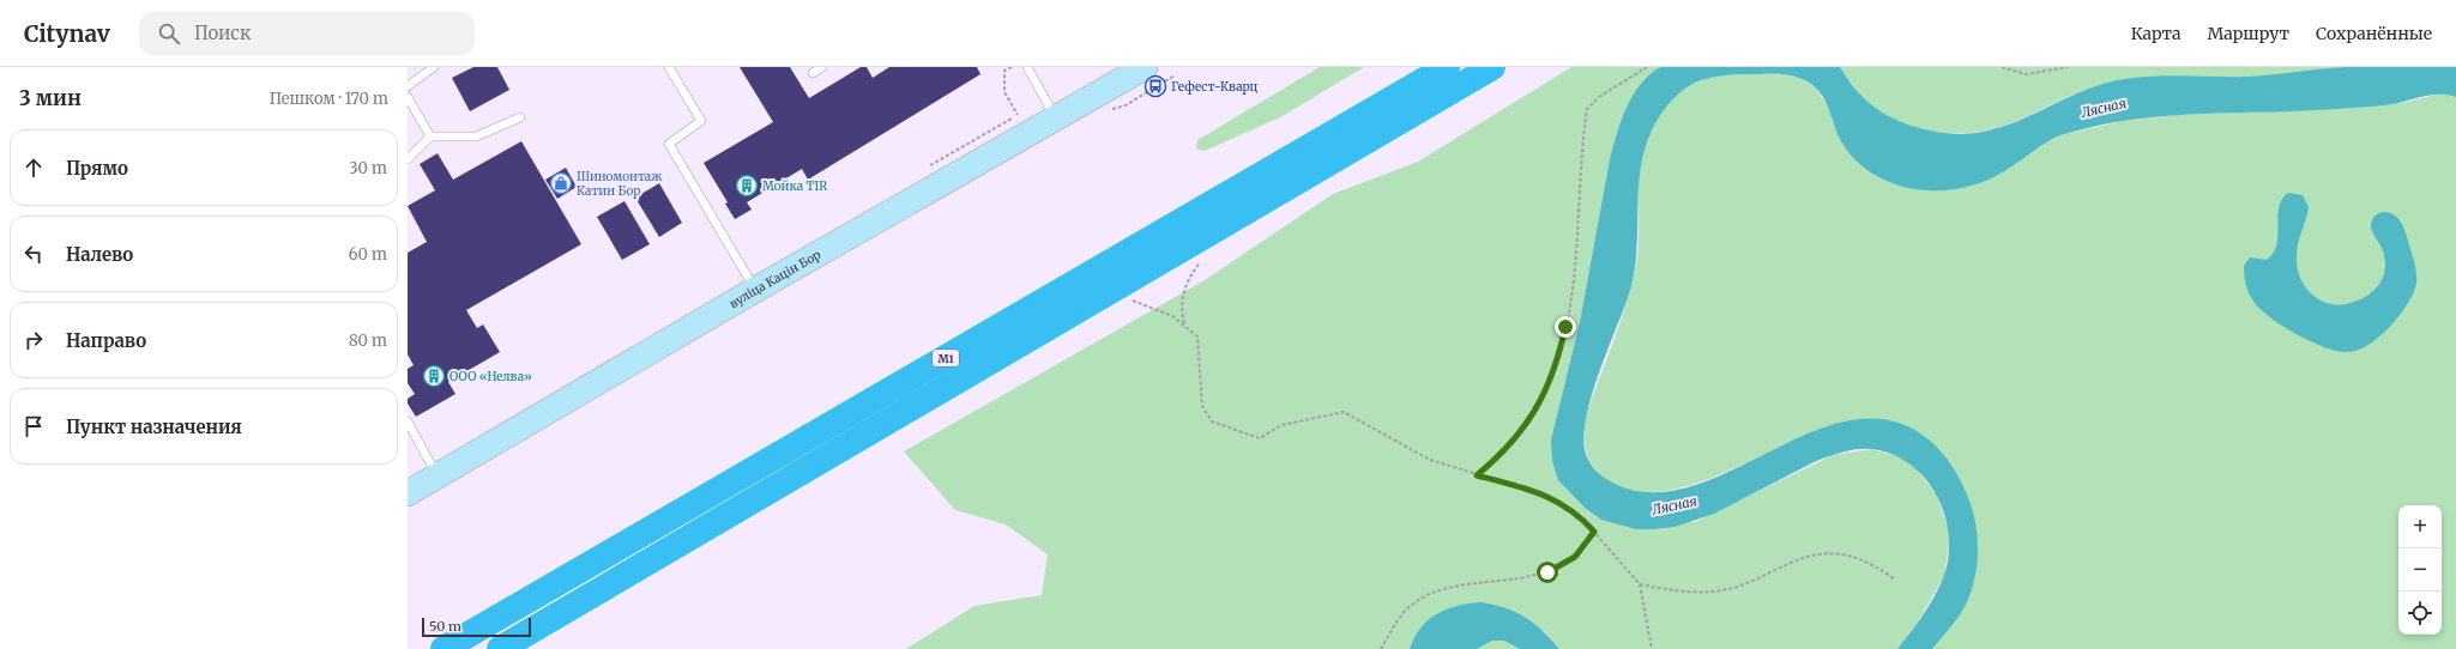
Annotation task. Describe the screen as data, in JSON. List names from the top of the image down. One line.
{"streets":{"highway":["М1"],"main road":["вуліца Кацін Бор"]},"water":["Лясная"],"places":{"bus stop":["Гефест-Кварц"],"shop":["Шиномонтаж Катин Бор"],"building":["Мойка TIR","ООО «Нелва»"]},"scale_bar":"50 m","page":{"header":"Citynav","search":"Поиск","nav":["Карта","Маршрут","Сохранённые"],"heading":["3 мин","Пешком · 170 m"],"list":[["Прямо","30 m"],["Налево","60 m"],["Направо","80 m"],"Пункт назначения"],"map_buttons":["+","−"],"scale":"50 m"}}
